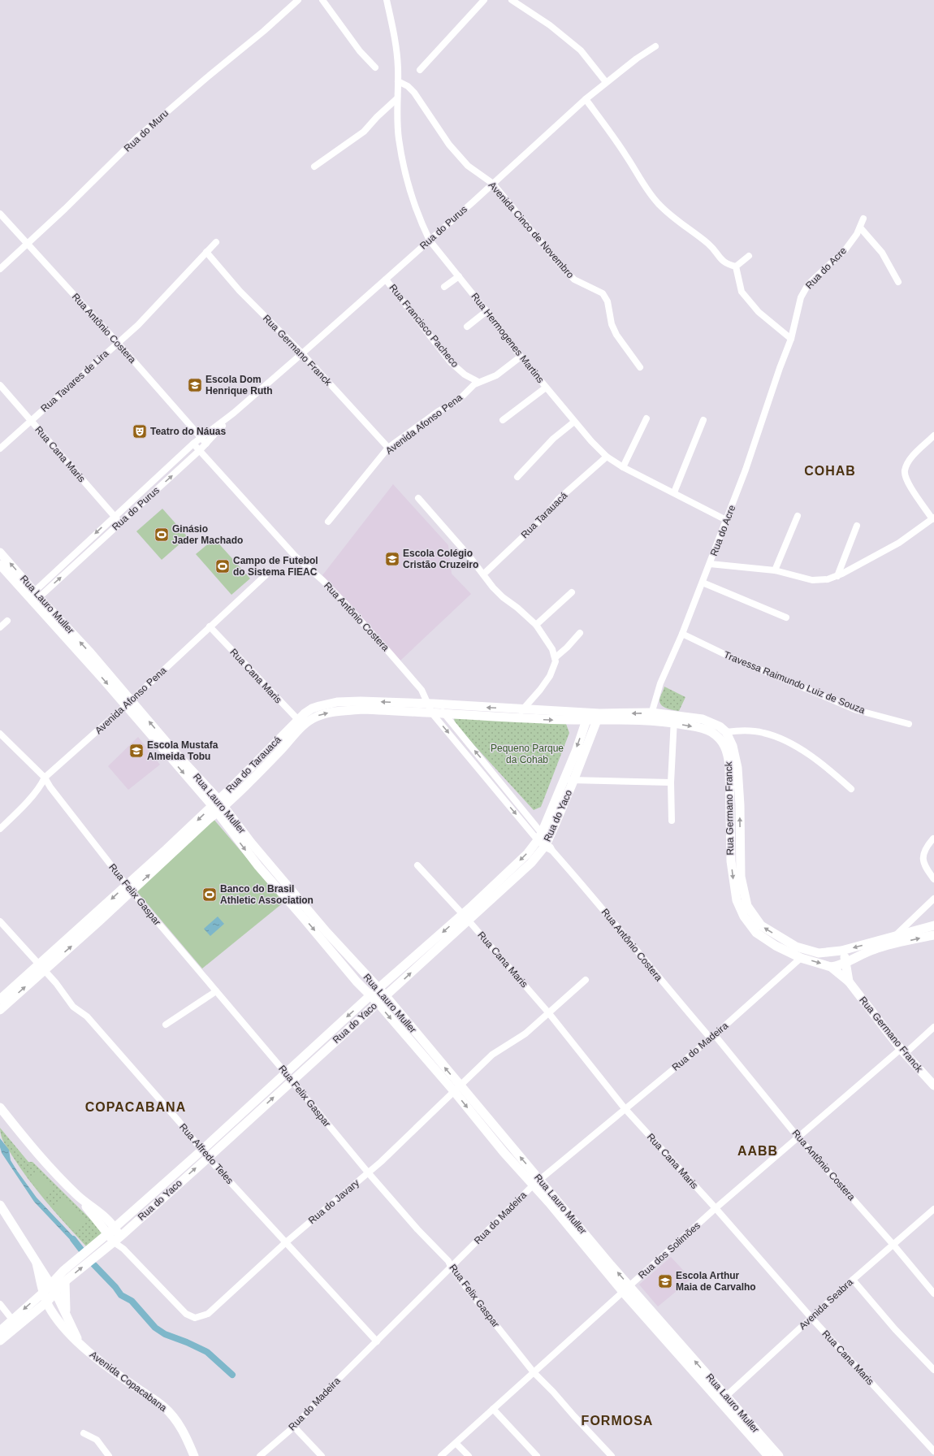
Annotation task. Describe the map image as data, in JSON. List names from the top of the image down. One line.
{"streets":{"street":["Rua do Muru","Rua do Purus","Avenida Cinco de Novembro","Rua do Acre","Rua Francisco Pacheco","Rua Antônio Costera","Rua Hermogenes Martins","Rua Germano Franck","Rua Tavares de Lira","Avenida Afonso Pena","Rua Cana Maris","Rua Tarauacá","Rua Lauro Muller","Travessa Raimundo Luiz de Souza","Rua do Tarauacá","Rua do Yaco","Rua Felix Gaspar","Rua do Madeira","Rua Alfredo Teles","Rua do Javary","Rua dos Solimões","Avenida Seabra","Avenida Copacabana"]},"crossings":[["Rua do Muru","Rua Antônio Costera"],["Rua do Purus","Avenida Cinco de Novembro"],["Rua do Purus","Rua Francisco Pacheco"],["Rua do Purus","Rua Antônio Costera"],["Rua do Purus","Rua Hermogenes Martins"],["Rua do Purus","Rua Germano Franck"],["Rua do Purus","Rua Cana Maris"],["Rua do Purus","Rua Lauro Muller"],["Avenida Cinco de Novembro","Rua Hermogenes Martins"],["Rua do Acre","Rua Hermogenes Martins"],["Rua do Acre","Rua Germano Franck"],["Rua do Acre","Travessa Raimundo Luiz de Souza"],["Rua Francisco Pacheco","Avenida Afonso Pena"],["Rua Antônio Costera","Rua Tavares de Lira"],["Rua Antônio Costera","Rua do Tarauacá"],["Rua Antônio Costera","Rua do Yaco"],["Rua Antônio Costera","Rua do Madeira"],["Rua Antônio Costera","Rua dos Solimões"],["Rua Antônio Costera","Avenida Seabra"],["Rua Hermogenes Martins","Avenida Afonso Pena"],["Rua Hermogenes Martins","Rua Tarauacá"],["Rua Germano Franck","Rua Tavares de Lira"],["Rua Germano Franck","Avenida Afonso Pena"],["Rua Germano Franck","Rua do Tarauacá"],["Rua Germano Franck","Rua do Yaco"],["Rua Germano Franck","Rua do Madeira"],["Rua Germano Franck","Rua dos Solimões"],["Rua Tavares de Lira","Rua Cana Maris"],["Avenida Afonso Pena","Rua Cana Maris"],["Avenida Afonso Pena","Rua Lauro Muller"],["Avenida Afonso Pena","Rua Felix Gaspar"],["Rua Cana Maris","Rua do Tarauacá"],["Rua Cana Maris","Rua do Yaco"],["Rua Cana Maris","Rua do Madeira"],["Rua Cana Maris","Rua do Javary"],["Rua Cana Maris","Rua dos Solimões"],["Rua Cana Maris","Avenida Seabra"],["Rua Lauro Muller","Rua do Tarauacá"],["Rua Lauro Muller","Rua do Yaco"],["Rua Lauro Muller","Rua do Madeira"],["Rua Lauro Muller","Rua do Javary"],["Rua Lauro Muller","Rua dos Solimões"],["Rua Lauro Muller","Avenida Seabra"],["Rua do Tarauacá","Rua Felix Gaspar"],["Rua do Tarauacá","Rua Alfredo Teles"],["Rua do Yaco","Rua Felix Gaspar"],["Rua do Yaco","Rua Alfredo Teles"],["Rua do Yaco","Rua do Javary"],["Rua do Yaco","Avenida Copacabana"],["Rua Felix Gaspar","Rua do Madeira"],["Rua Felix Gaspar","Rua do Javary"],["Rua Felix Gaspar","Rua dos Solimões"],["Rua do Madeira","Rua Alfredo Teles"],["Rua Alfredo Teles","Rua do Javary"]],"districts":["COHAB","COPACABANA","AABB","FORMOSA"],"parks":["Pequeno Parque da Cohab"],"places":{"school or university":["Escola Dom Henrique Ruth","Escola Colégio Cristão Cruzeiro","Escola Mustafa Almeida Tobu","Escola Arthur Maia de Carvalho"],"theatre":["Teatro do Náuas"],"sports":["Ginásio Jader Machado","Campo de Futebol do Sistema FIEAC","Banco do Brasil Athletic Association"]}}
